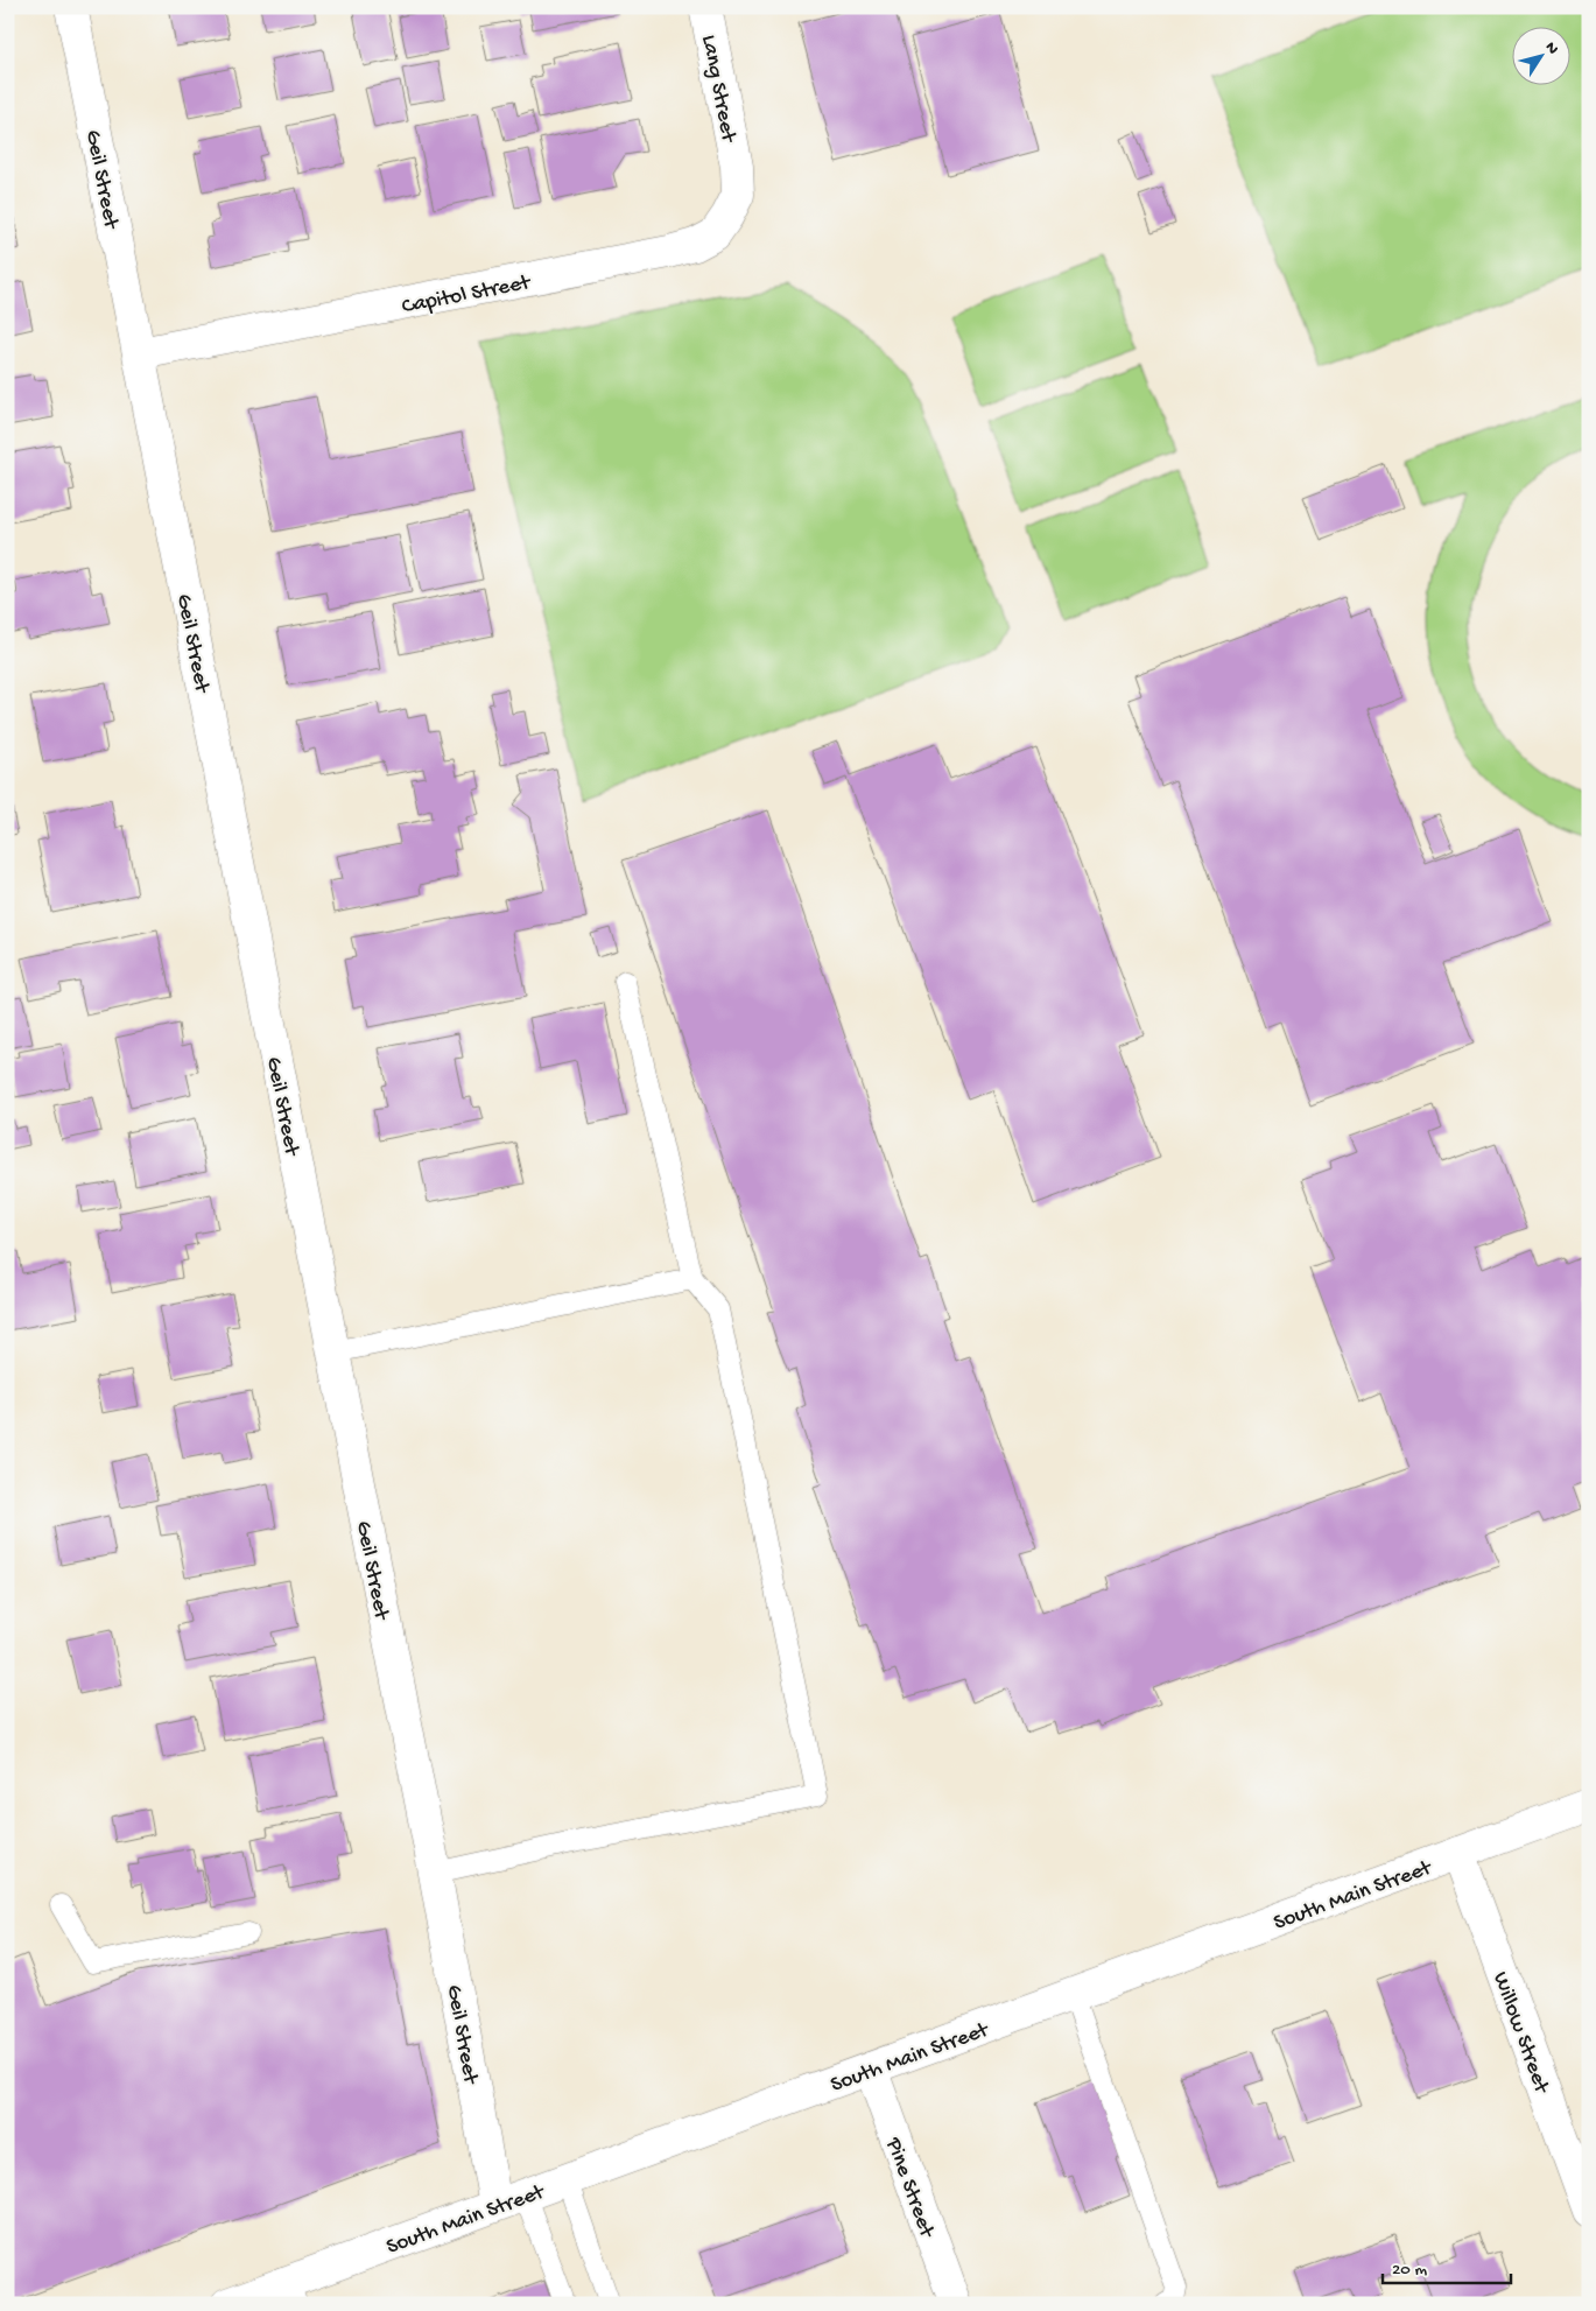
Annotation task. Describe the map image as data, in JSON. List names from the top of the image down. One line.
{"streets":{"street":["Lang Street","Geil Street","Capitol Street","South Main Street","Willow Street","Pine Street"]},"crossings":[["Lang Street","Capitol Street"],["Geil Street","Capitol Street"],["Geil Street","South Main Street"],["South Main Street","Willow Street"],["South Main Street","Pine Street"]],"scale_bar":"20 m","north":"top right"}
